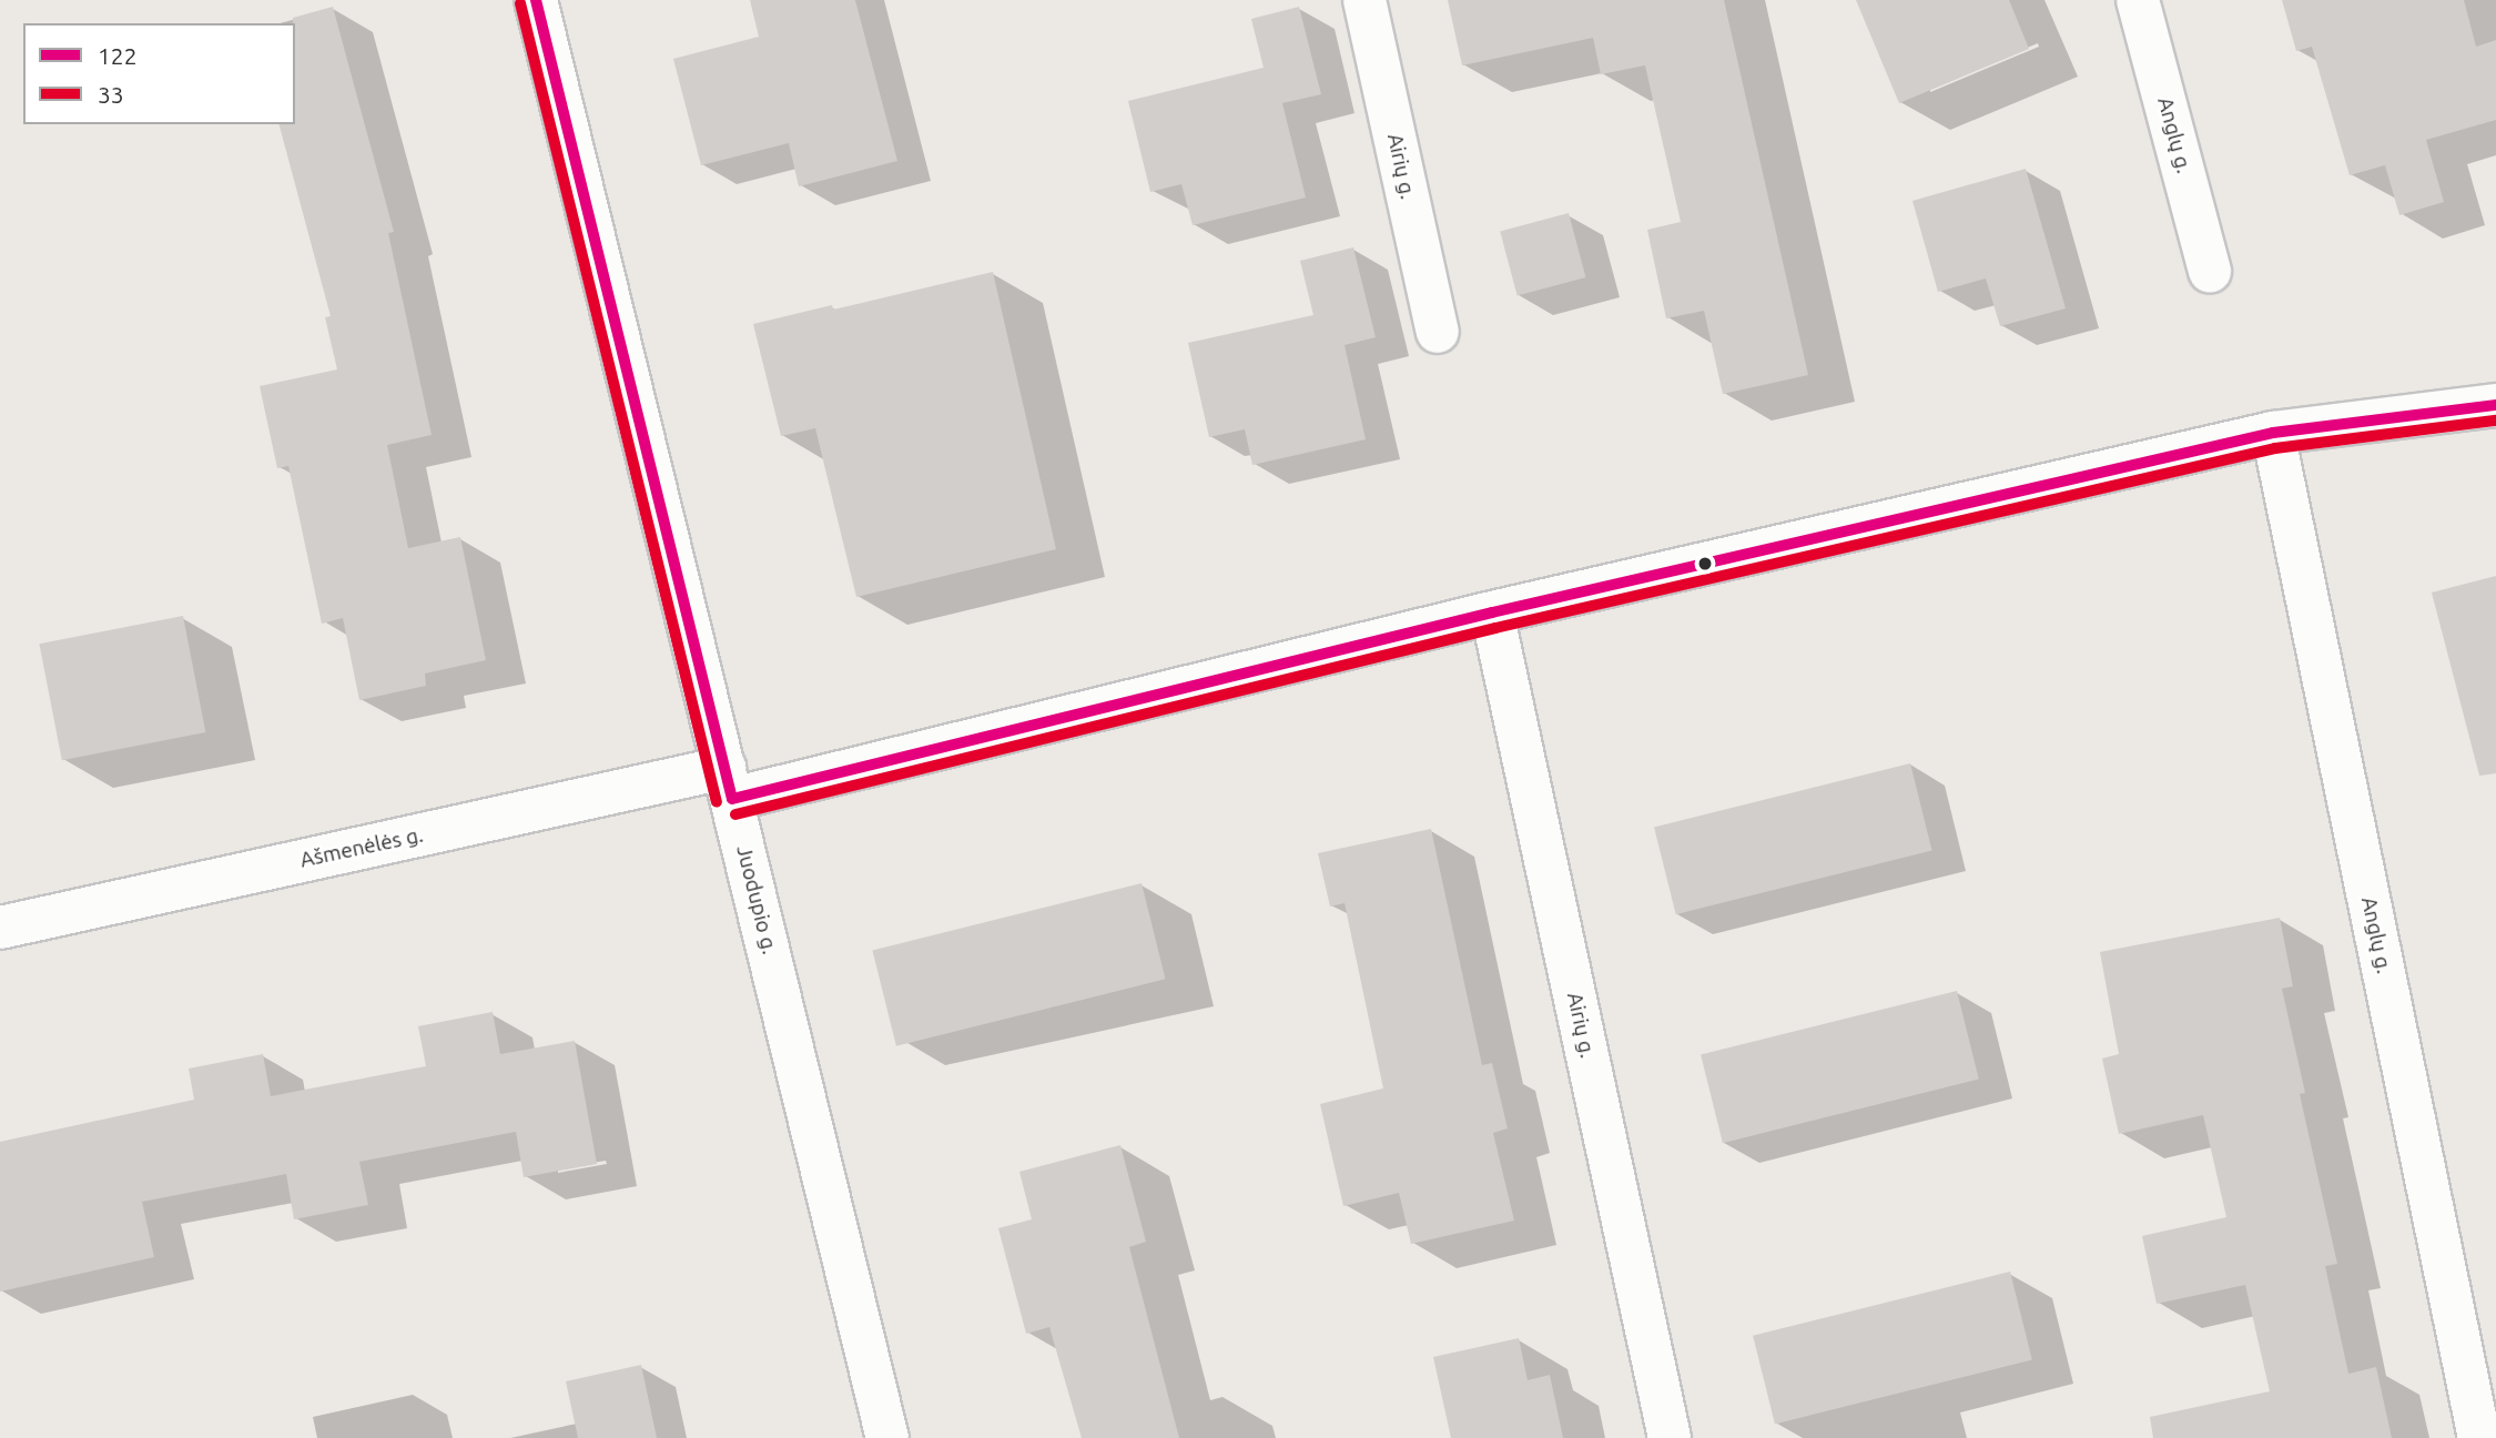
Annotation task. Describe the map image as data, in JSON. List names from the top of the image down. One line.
{"streets":{"street":["Anglų g.","Airių g.","Ašmenėlės g.","Juodupio g."]},"crossings":[["Anglų g.","Ašmenėlės g."],["Airių g.","Ašmenėlės g."],["Ašmenėlės g.","Juodupio g."]],"lines":["transit line 122","transit line 33"],"legend":["122","33"]}
